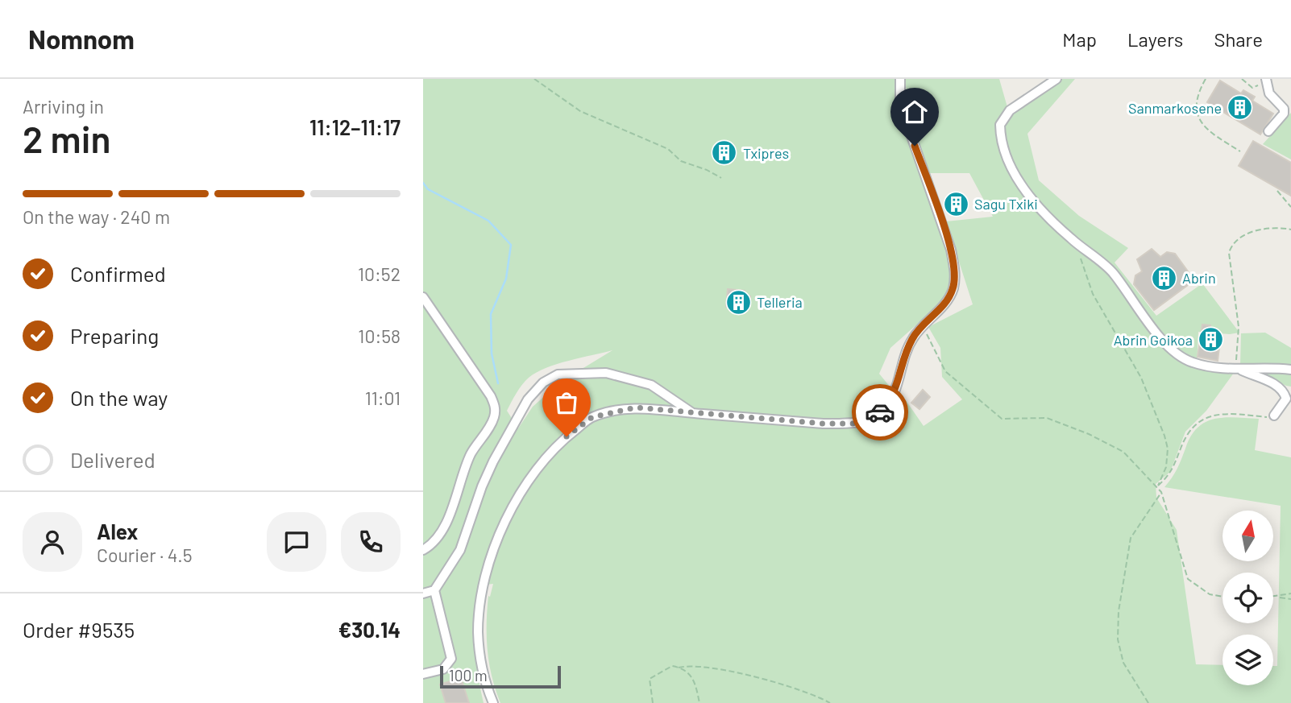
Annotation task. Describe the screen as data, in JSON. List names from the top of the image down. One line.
{"places":{"building":["Sanmarkosene","Txipres","Sagu Txiki","Abrin","Telleria","Abrin Goikoa"]},"scale_bar":"100 m","north":"top","page":{"header":"Nomnom","nav":["Map","Layers","Share"],"heading":["2 min","Arriving in","11:12–11:17"],"panel":["Alex","Courier · 4.5","Order #9535","€30.14"],"bar":"On the way · 240 m","list":[["Confirmed","10:52"],["Preparing","10:58"],["On the way","11:01"],"Delivered"],"scale":"100 m"}}
